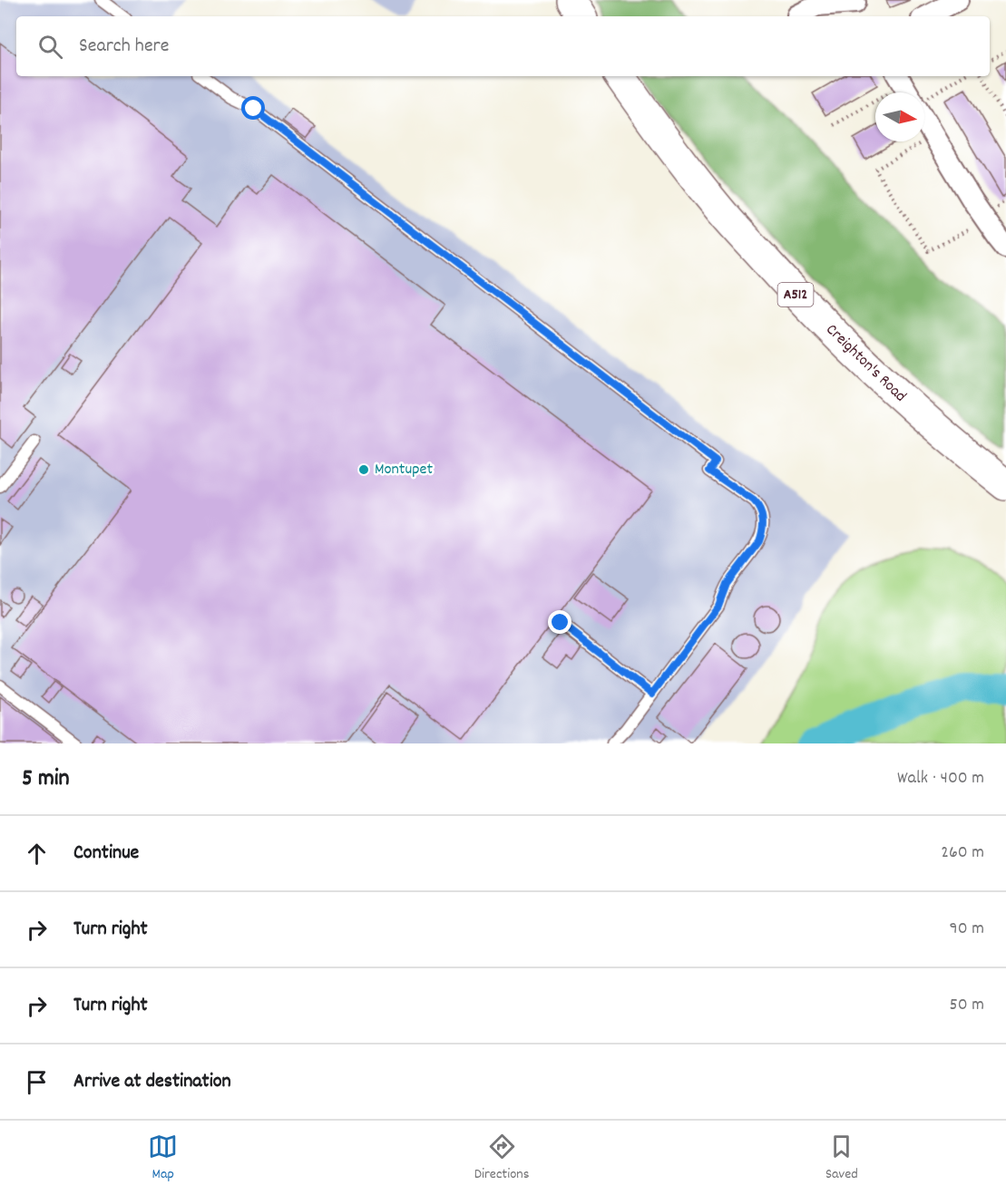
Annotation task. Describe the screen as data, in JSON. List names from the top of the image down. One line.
{"streets":{"highway":["A512","Creighton's Road"]},"places":["Montupet"],"north":"right","page":{"search":"Search here","heading":["5 min","Walk · 400 m"],"list":[["Continue","260 m"],["Turn right","90 m"],["Turn right","50 m"],"Arrive at destination"],"nav":["Map","Directions","Saved"]}}
